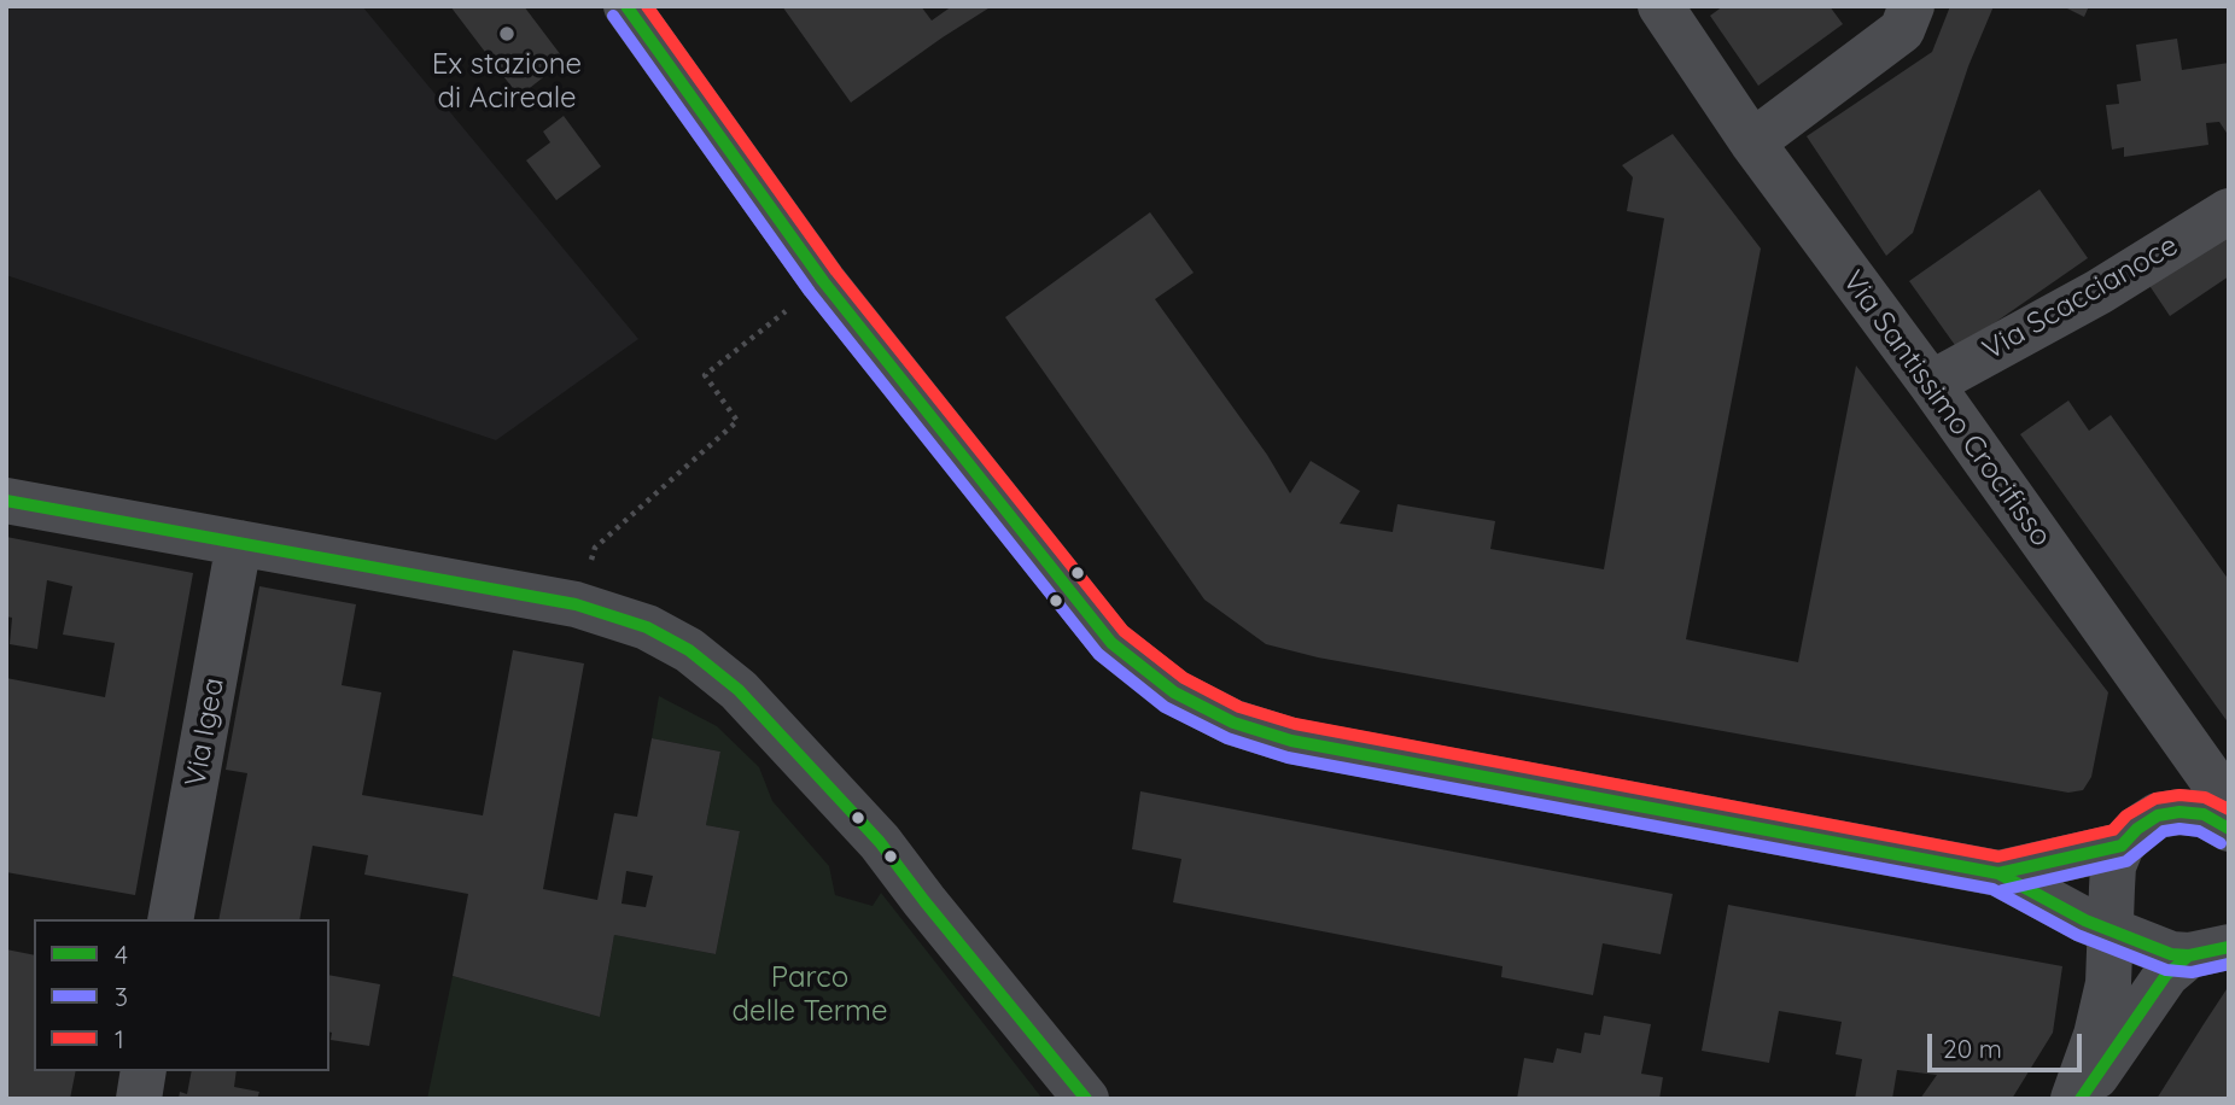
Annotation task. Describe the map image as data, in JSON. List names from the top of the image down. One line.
{"streets":{"street":["Via Scaccianoce","Via Santissimo Crocifisso","Via Igea"]},"crossings":[["Via Scaccianoce","Via Santissimo Crocifisso"]],"parks":["Parco delle Terme"],"places":["Ex stazione di Acireale"],"lines":["transit line 4","transit line 1","transit line 3"],"legend":["4","3","1"],"scale_bar":"20 m"}
